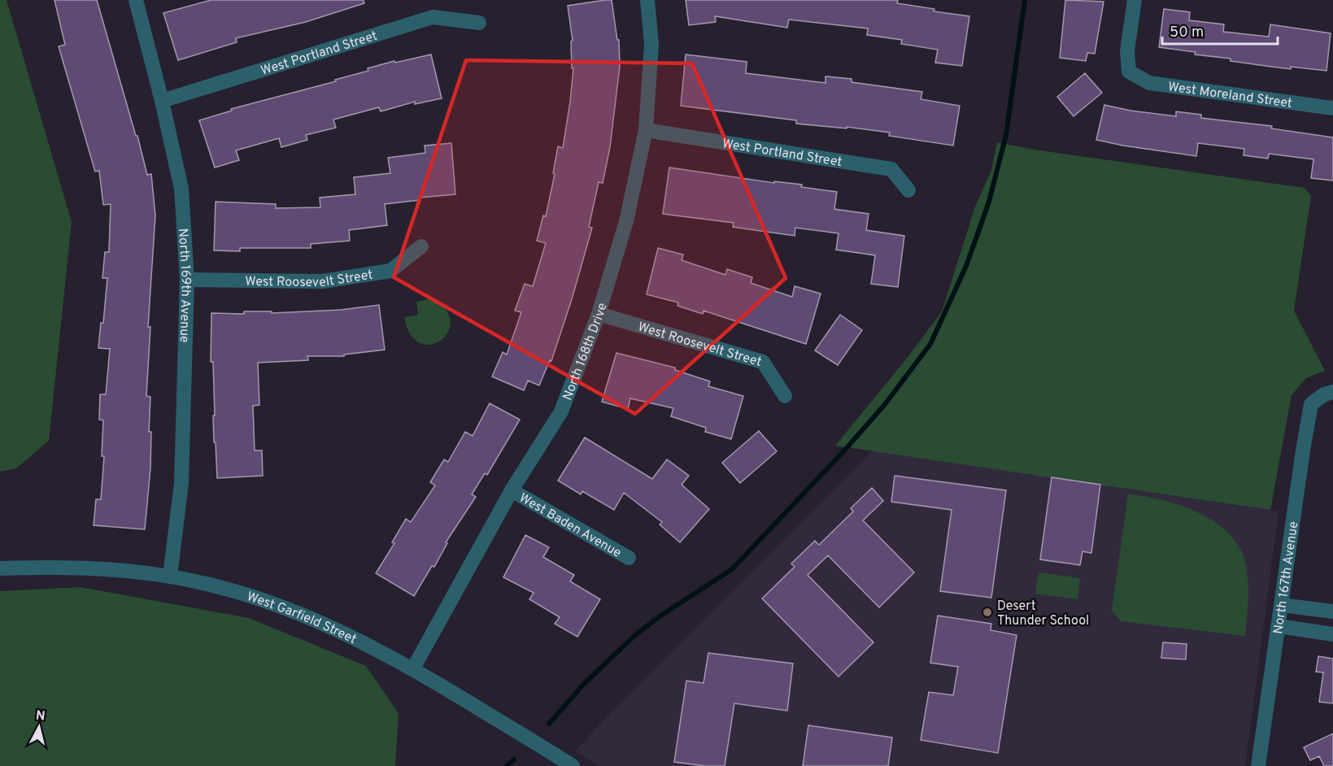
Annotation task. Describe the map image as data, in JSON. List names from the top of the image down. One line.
{"streets":{"street":["West Portland Street","West Moreland Street","West Roosevelt Street","North 169th Avenue","North 168th Drive","West Baden Avenue","North 167th Avenue","West Garfield Street"]},"crossings":[["West Portland Street","North 169th Avenue"],["West Portland Street","North 168th Drive"],["West Roosevelt Street","North 169th Avenue"],["West Roosevelt Street","North 168th Drive"],["North 169th Avenue","West Garfield Street"],["North 168th Drive","West Baden Avenue"],["North 168th Drive","West Garfield Street"]],"places":["Desert Thunder School"],"scale_bar":"50 m","north":"top"}
